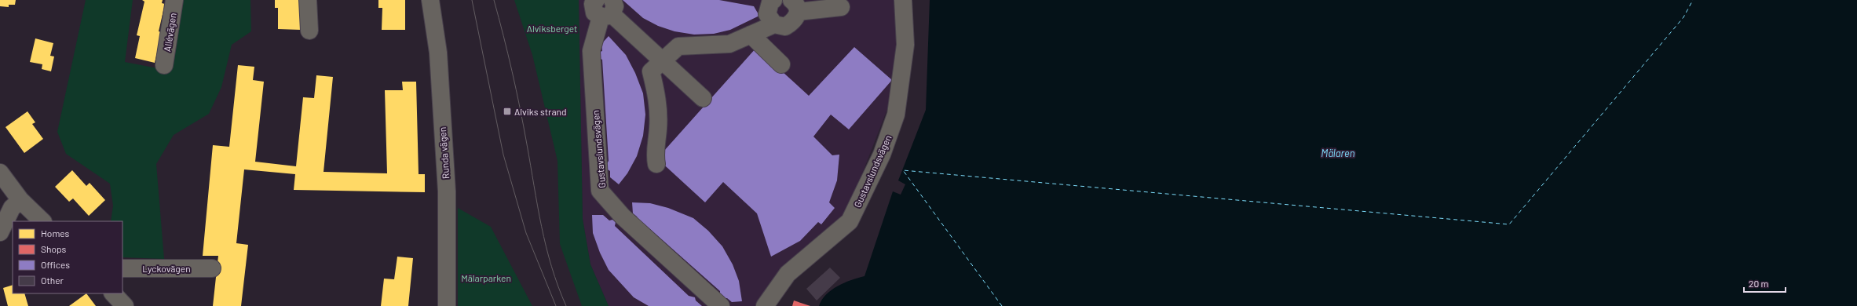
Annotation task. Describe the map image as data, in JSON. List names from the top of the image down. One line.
{"streets":{"street":["Allévägen","Gustavslundsvägen","Runda vägen","Lyckovägen"]},"water":["Mälaren"],"parks":["Alviksberget","Mälarparken"],"places":{"transit":["Alviks strand"]},"legend":["Homes","Shops","Offices","Other"],"scale_bar":"20 m"}
